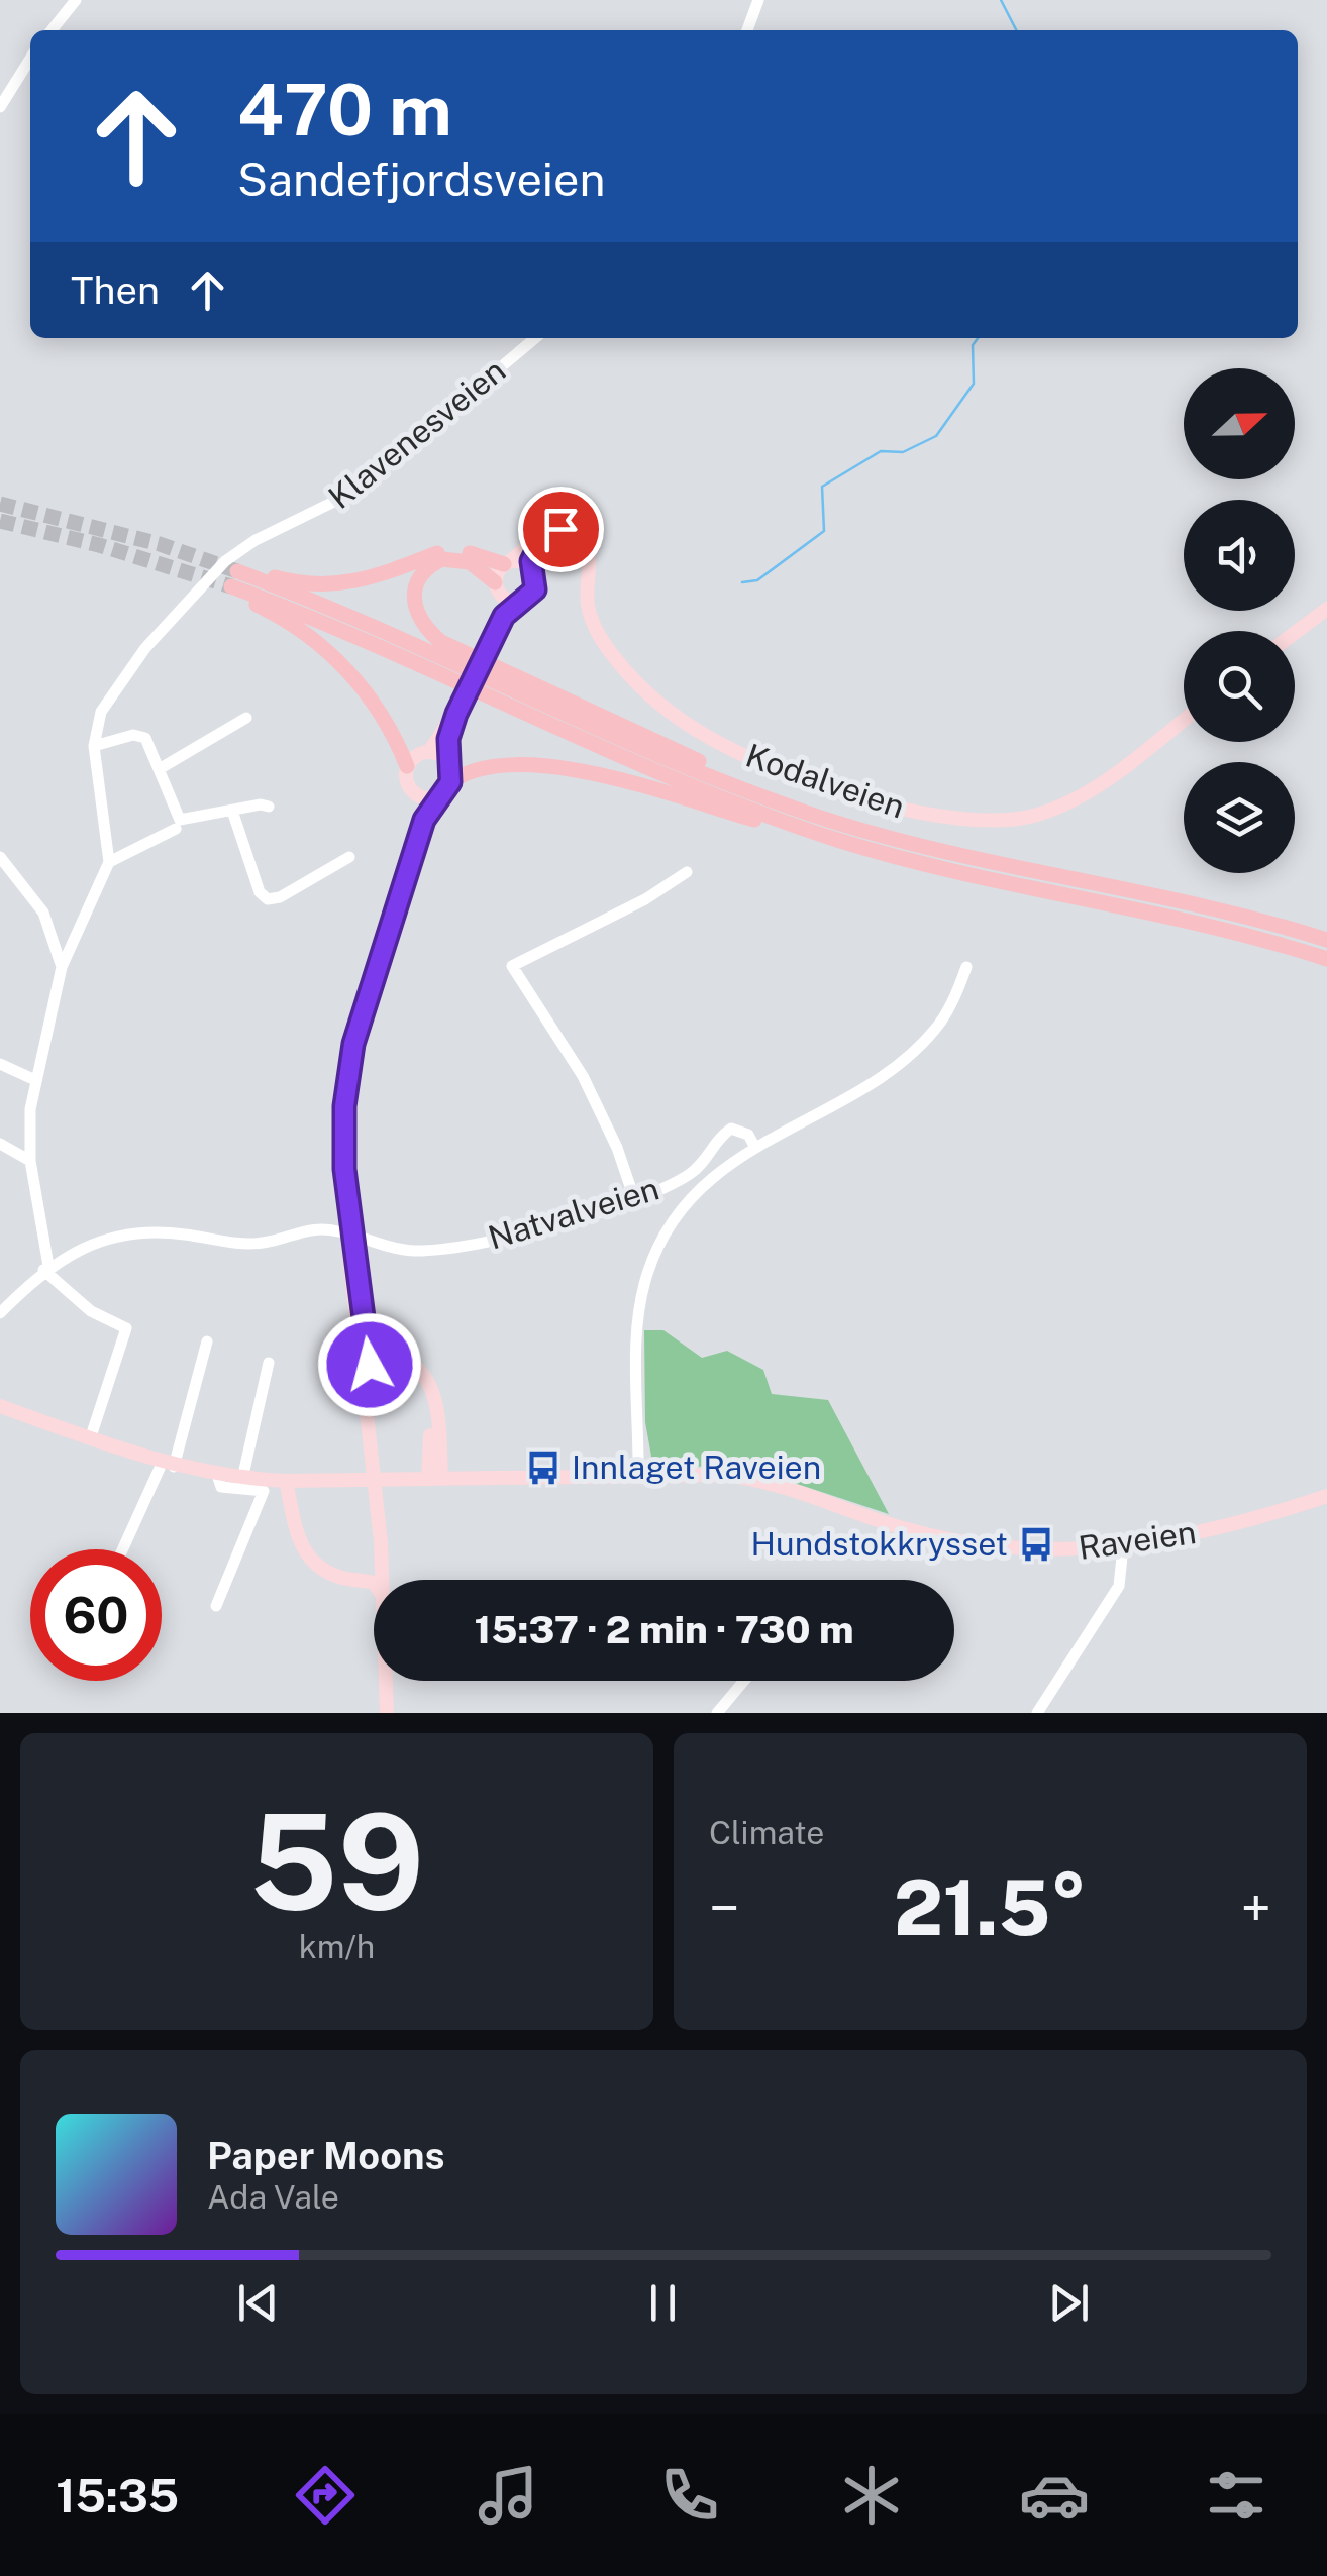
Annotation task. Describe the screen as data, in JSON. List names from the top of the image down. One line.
{"streets":{"main road":["Kodalveien","Raveien"],"street":["Klavenesveien","Natvalveien"]},"places":{"bus stop":["Innlaget Raveien","Hundstokkrysset"]},"north":"right","page":{"turn":["470 m","Sandefjordsveien"],"then":"Then","limit":"60","trip":"15:37 · 2 min · 730 m","tile":[["59","km/h"],"Climate"],"heat":["−","21.5°","+"],"song":["Paper Moons","Ada Vale"],"tabs":"15:35"}}
